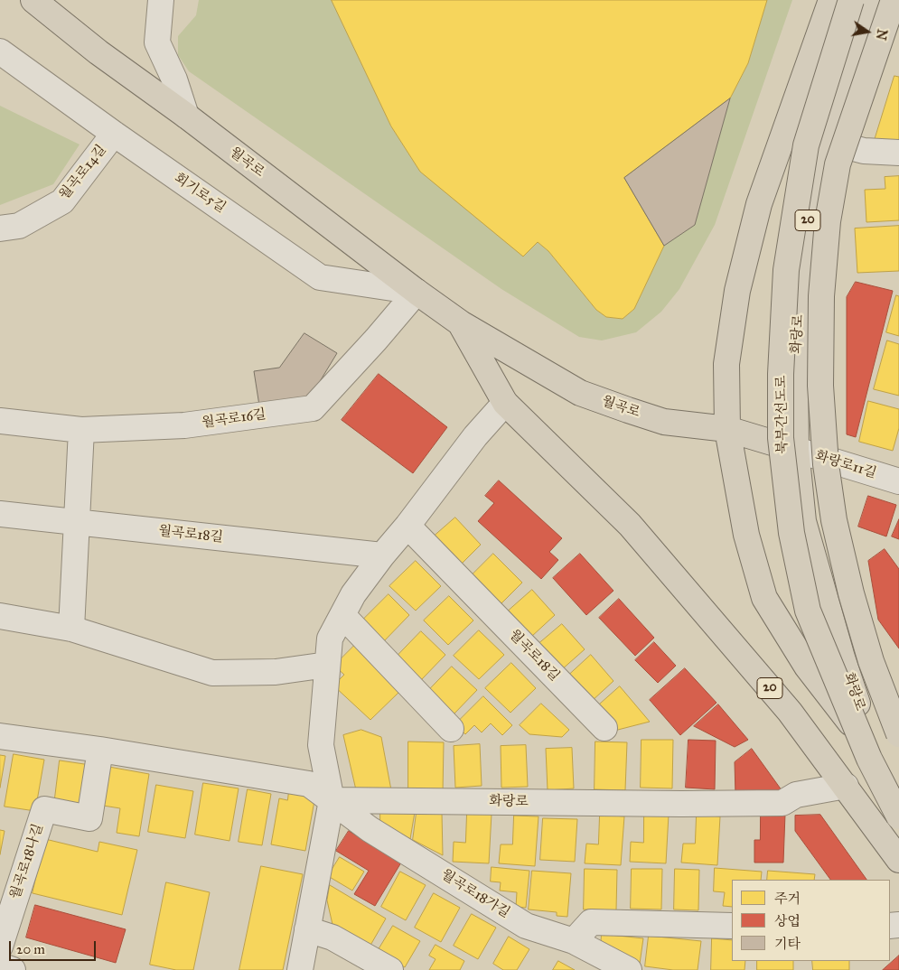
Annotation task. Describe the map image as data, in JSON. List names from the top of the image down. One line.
{"streets":{"main road":["월곡로","20","화랑로","북부간선도로"],"street":["월곡로14길","회기로5길","월곡로16길","화랑로11길","월곡로18길","월곡로18나길","월곡로18가길"]},"crossings":[["월곡로","회기로5길"],["월곡로","20"],["월곡로","화랑로"],["월곡로","월곡로16길"],["월곡로","화랑로11길"],["월곡로14길","회기로5길"],["회기로5길","월곡로16길"],["20","화랑로"],["화랑로","화랑로11길"],["화랑로","월곡로18가길"]],"legend":["주거","상업","기타"],"scale_bar":"20 m","north":"right"}
